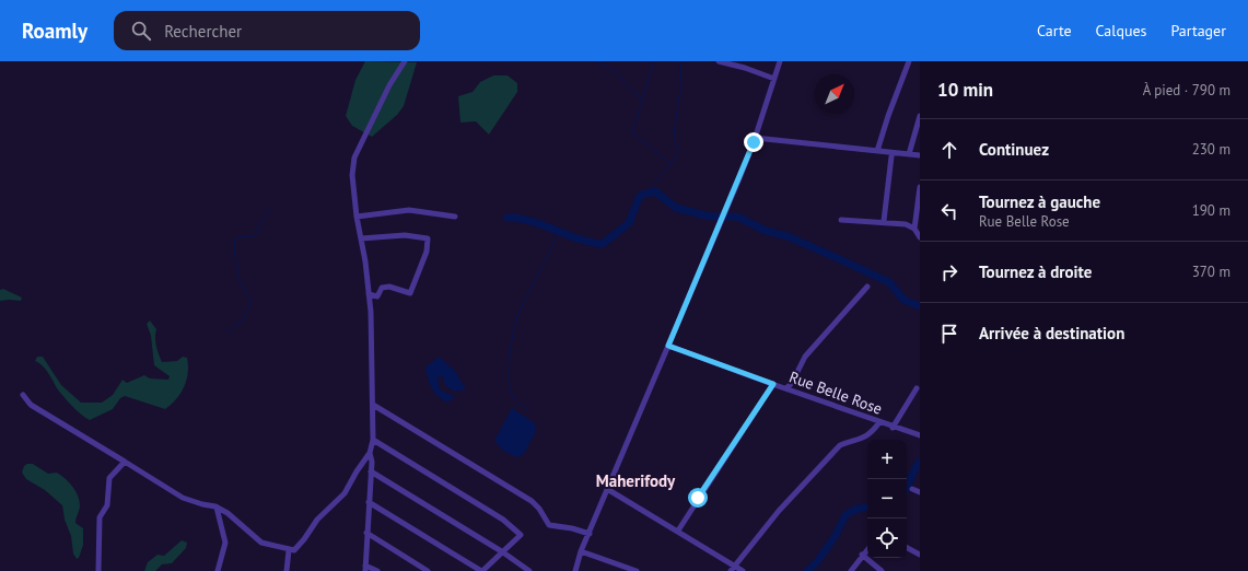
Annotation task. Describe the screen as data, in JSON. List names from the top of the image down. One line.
{"streets":{"street":["Rue Belle Rose"]},"districts":["Maherifody"],"north":"top right","page":{"header":"Roamly","search":"Rechercher","nav":["Carte","Calques","Partager"],"heading":["10 min","À pied · 790 m"],"list":[["Continuez","230 m"],["Tournez à gauche","Rue Belle Rose","190 m"],["Tournez à droite","370 m"],"Arrivée à destination"],"map_buttons":["+","−"]}}
